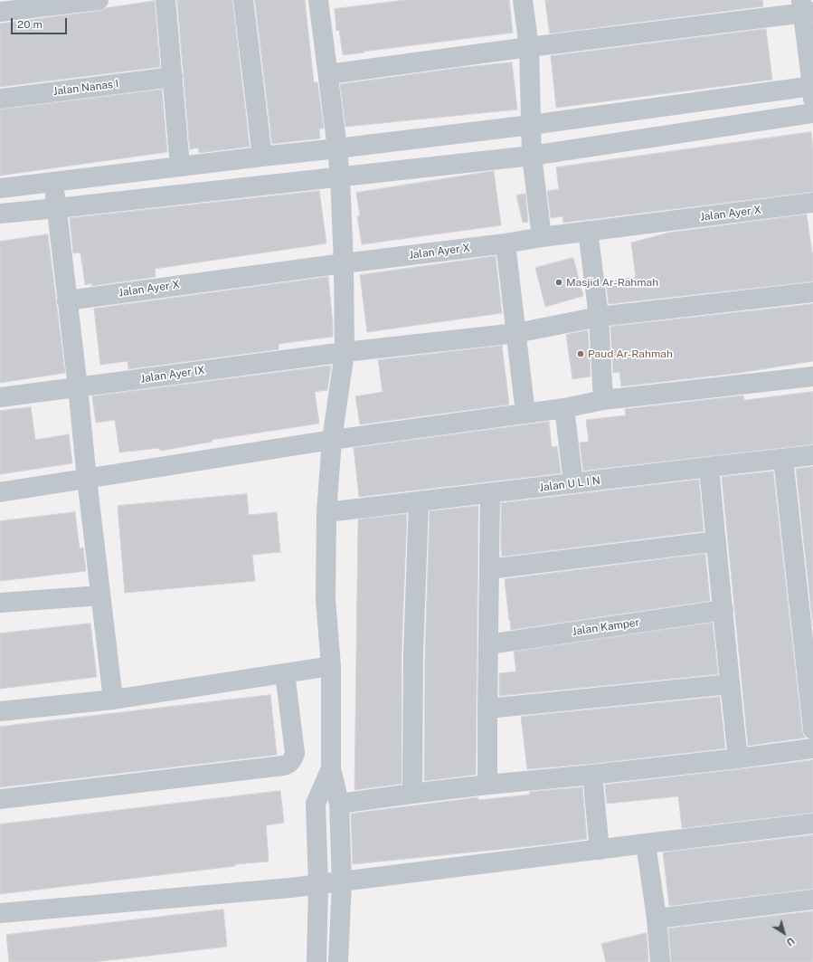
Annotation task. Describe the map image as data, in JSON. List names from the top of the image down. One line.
{"streets":{"street":["Jalan Nanas I","Jalan Ayer X","Jalan Ayer IX","Jalan U L I N","Jalan Kamper"]},"places":["Masjid Ar-Rahmah","Paud Ar-Rahmah"],"scale_bar":"20 m","north":"bottom right"}
